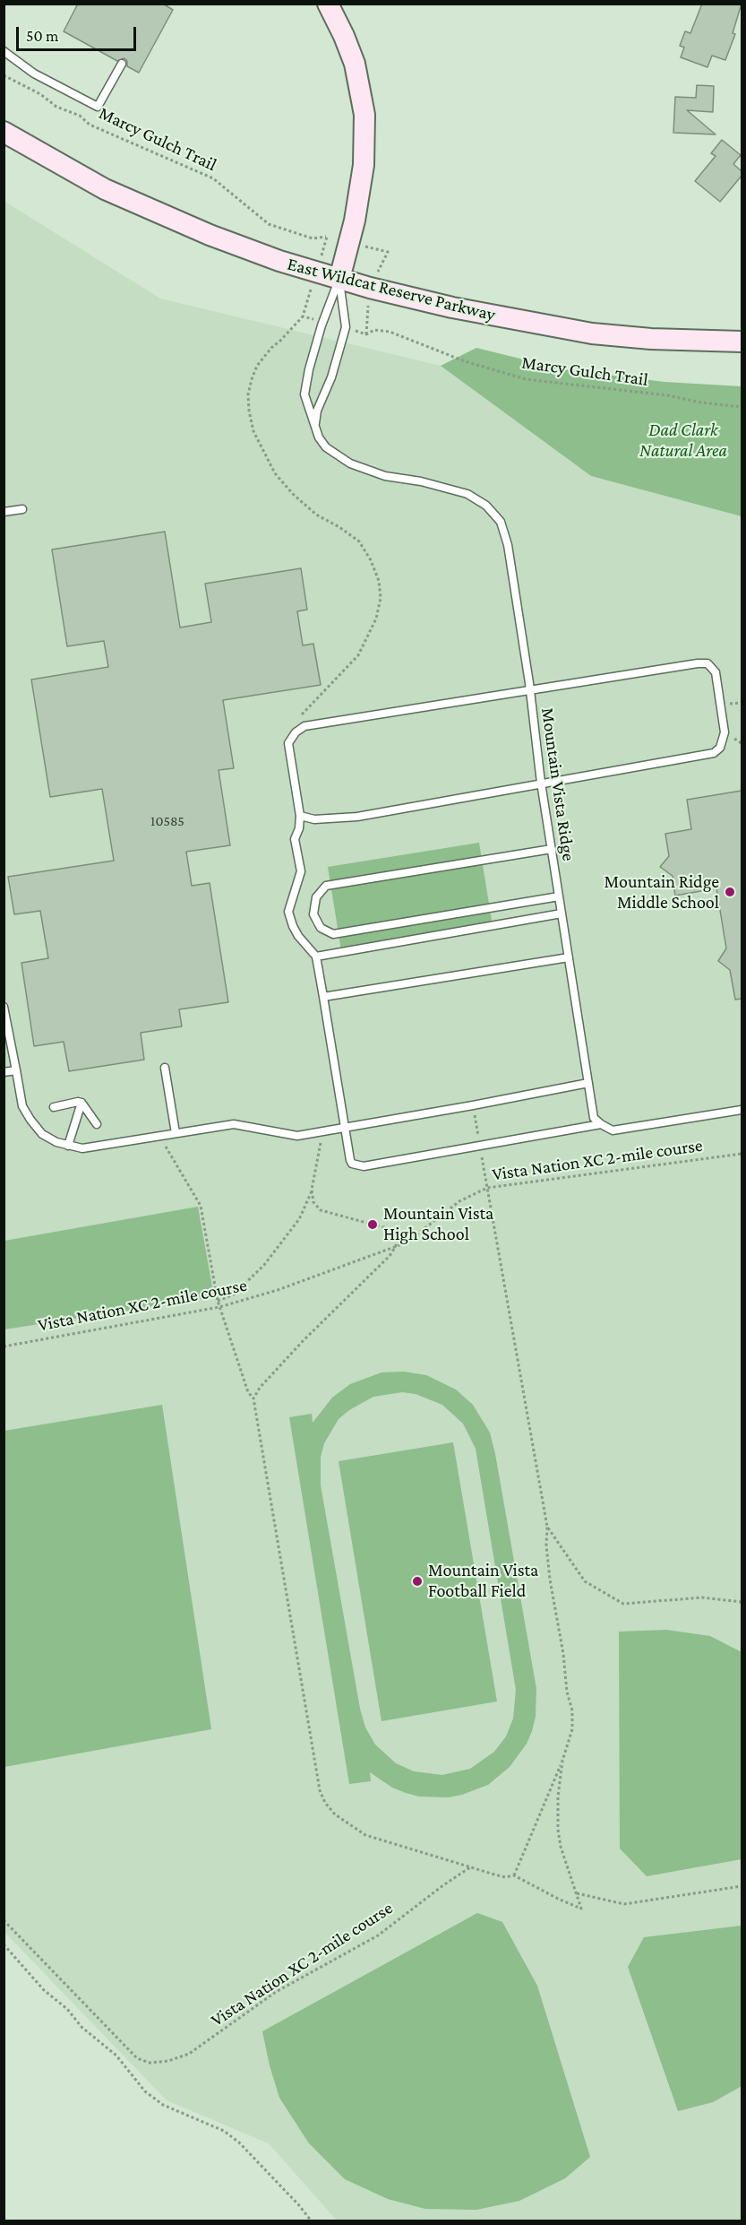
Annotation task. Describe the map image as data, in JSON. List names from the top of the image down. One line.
{"streets":{"main road":["East Wildcat Reserve Parkway"],"lane":["Mountain Vista Ridge"],"path":["Marcy Gulch Trail","Vista Nation XC 2-mile course"]},"crossings":[["Marcy Gulch Trail","East Wildcat Reserve Parkway"],["East Wildcat Reserve Parkway","Mountain Vista Ridge"]],"parks":["Dad Clark Natural Area"],"places":["Mountain Ridge Middle School","Mountain Vista High School","Mountain Vista Football Field"],"house_numbers":["10585"],"scale_bar":"50 m"}
